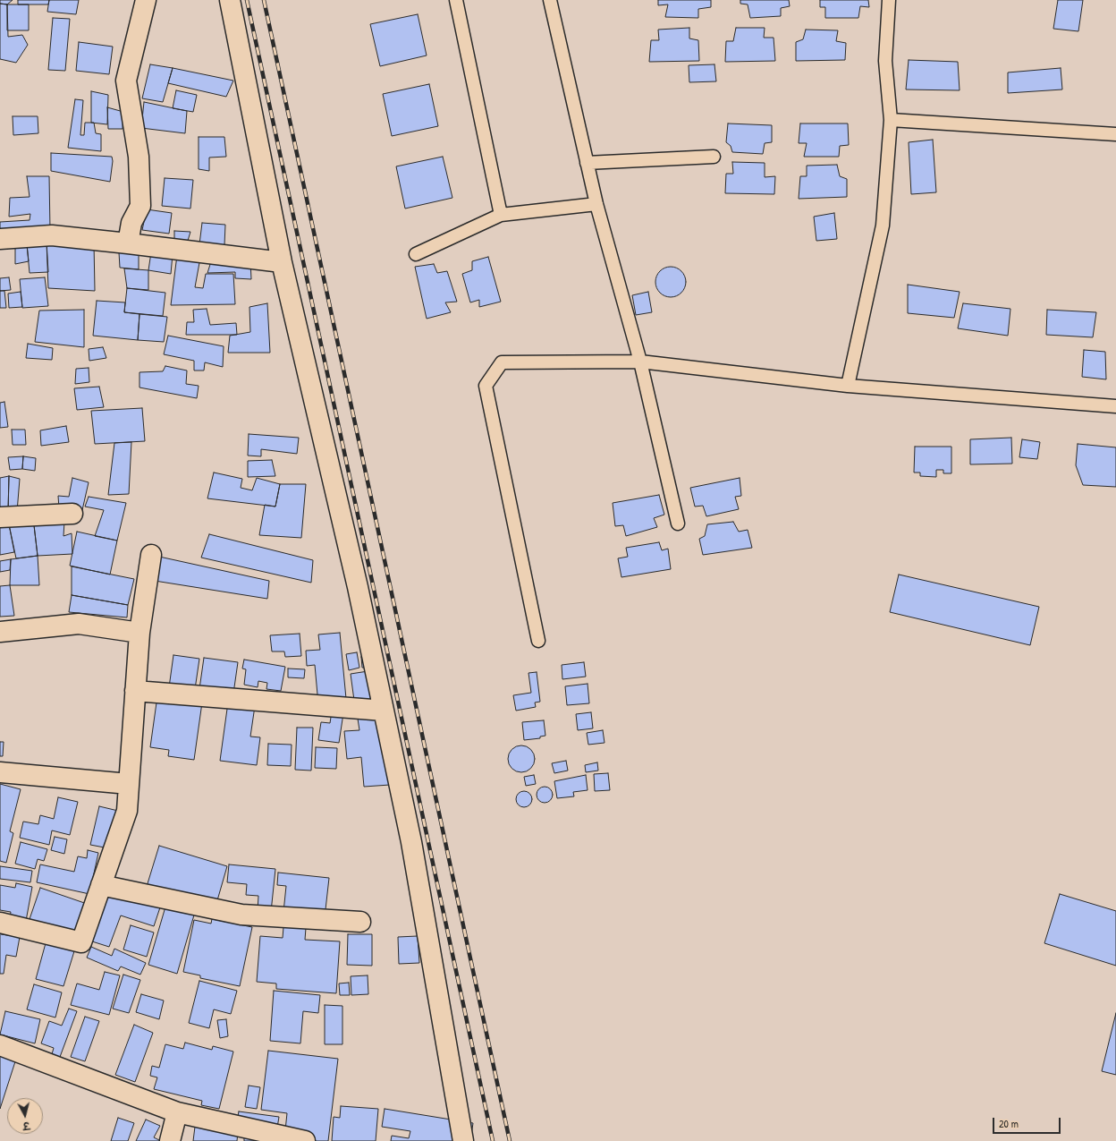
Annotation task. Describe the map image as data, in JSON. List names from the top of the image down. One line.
{"scale_bar":"20 m","north":"bottom"}
